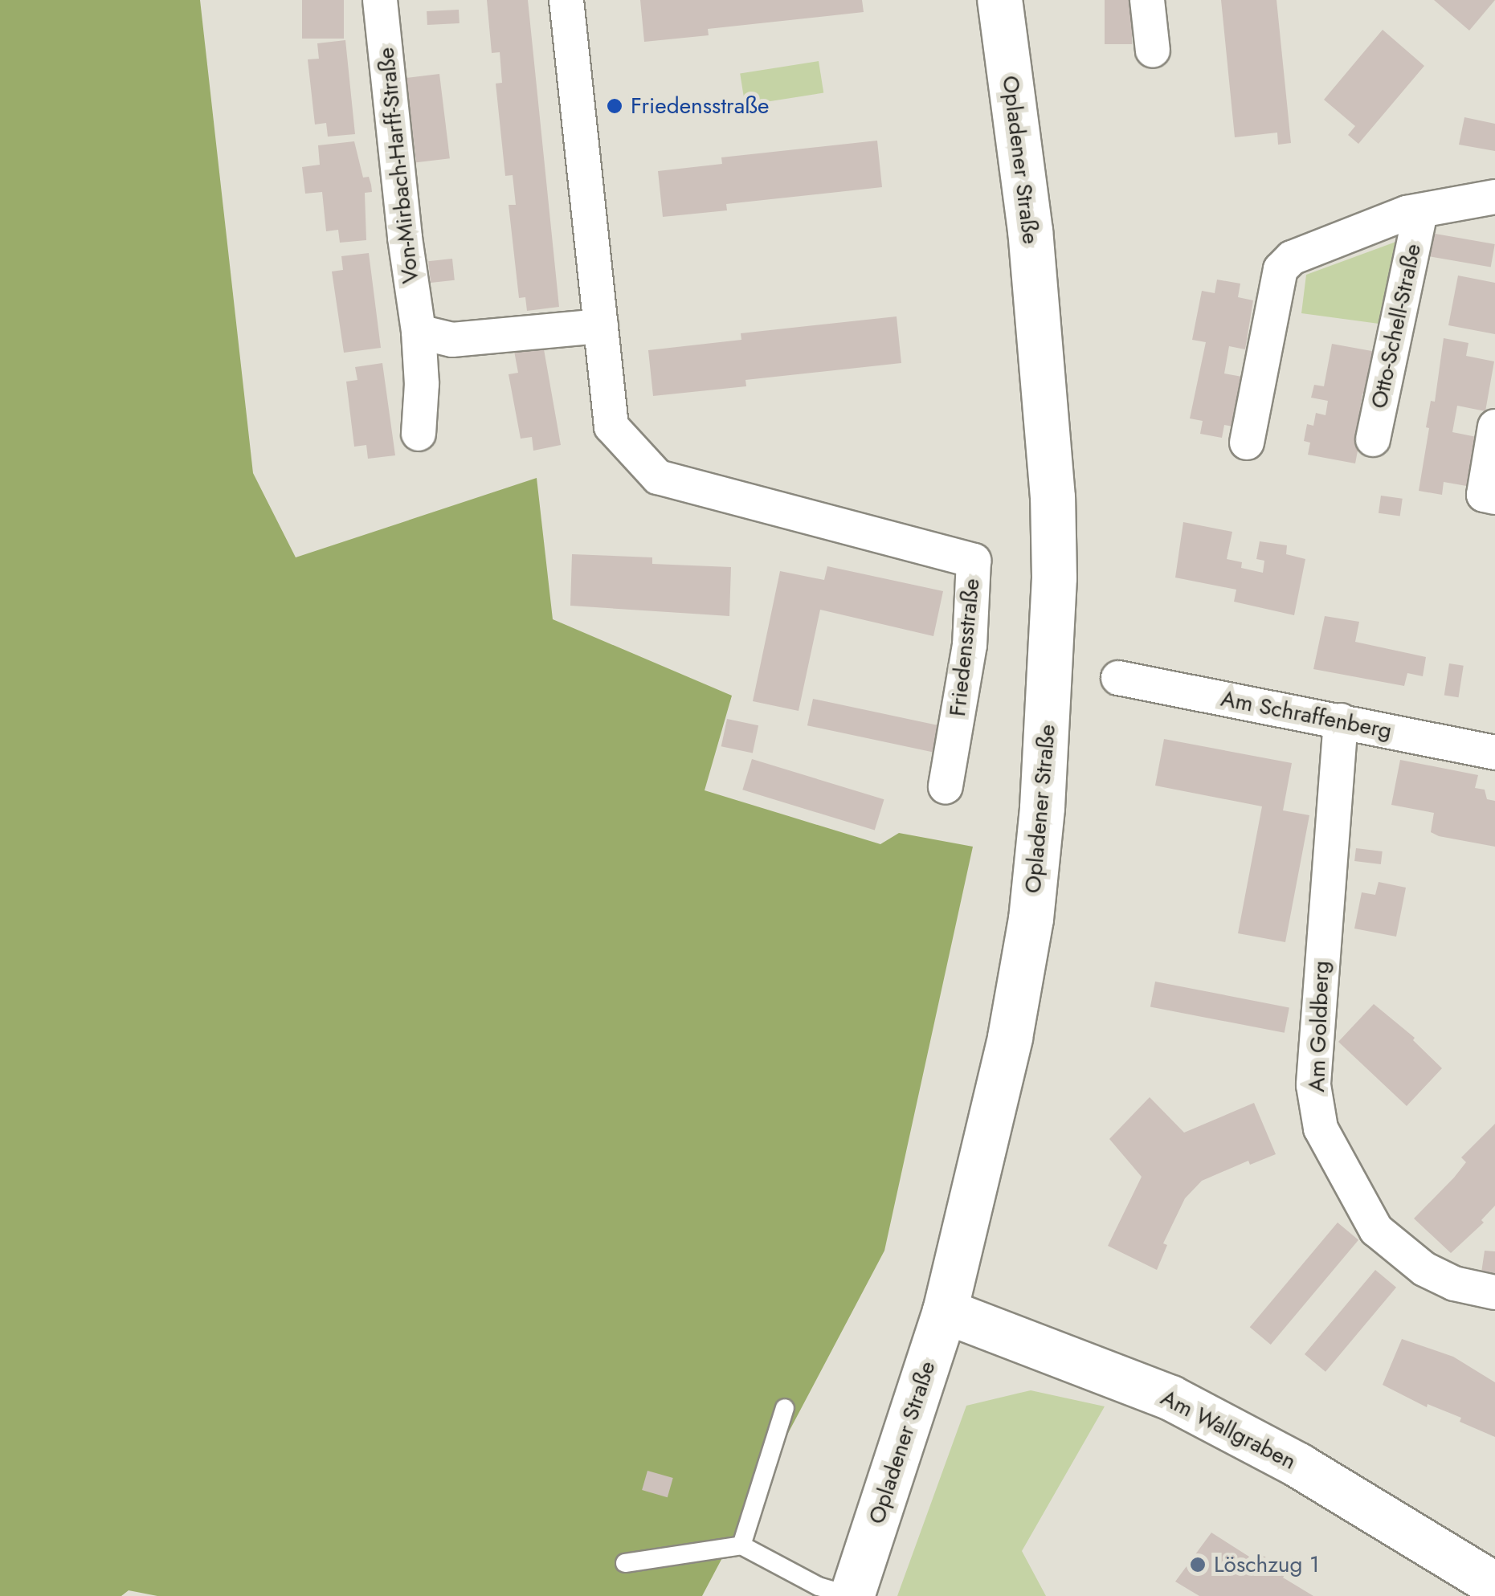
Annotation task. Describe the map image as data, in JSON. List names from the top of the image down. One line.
{"streets":{"main road":["Opladener Straße","Am Wallgraben"],"street":["Von-Mirbach-Harff-Straße","Otto-Schell-Straße","Friedensstraße","Am Schraffenberg","Am Goldberg"]},"crossings":[["Opladener Straße","Am Wallgraben"],["Am Schraffenberg","Am Goldberg"]],"places":["Friedensstraße","Löschzug 1"]}
